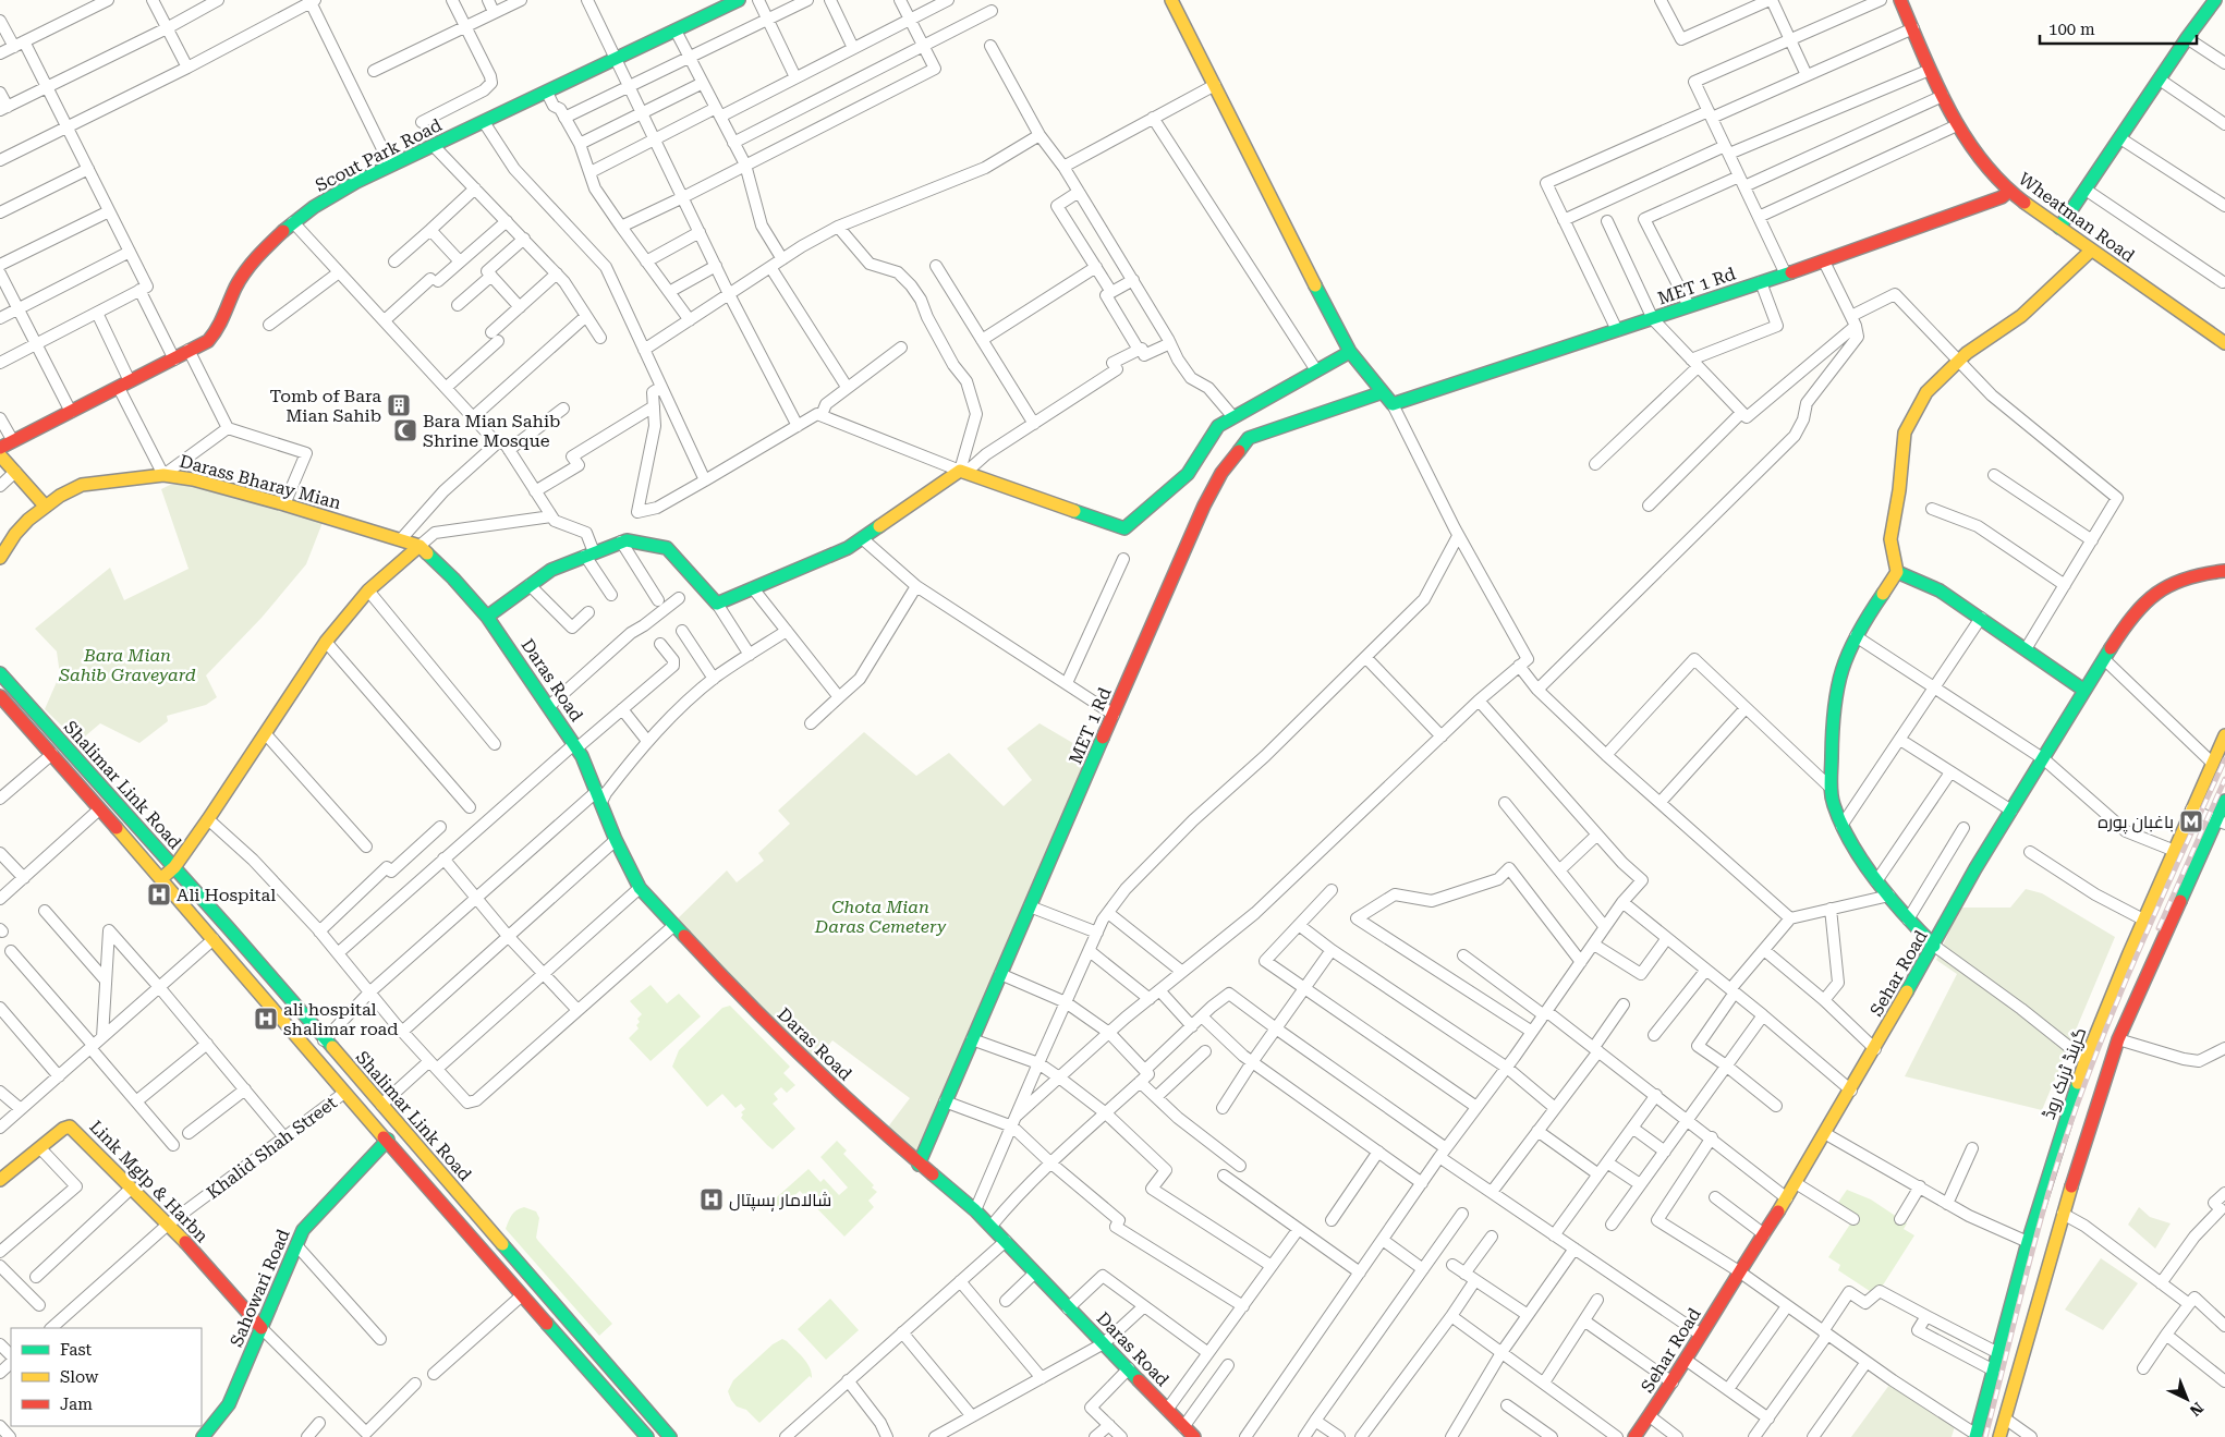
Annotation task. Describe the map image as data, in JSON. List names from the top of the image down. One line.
{"streets":{"street":["Scout Park Road","Wheatman Road","MET 1 Rd","Darass Bharay Mian","Daras Road","Shalimar Link Road","Sehar Road","گرینڈ ٹرنک روڈ","Khalid Shah Street","Link Mglp & Harbn","Sahowari Road"]},"crossings":[["Wheatman Road","MET 1 Rd"],["MET 1 Rd","Daras Road"],["Darass Bharay Mian","Daras Road"],["Shalimar Link Road","Khalid Shah Street"],["Shalimar Link Road","Sahowari Road"],["Khalid Shah Street","Link Mglp & Harbn"],["Link Mglp & Harbn","Sahowari Road"]],"parks":["Bara Mian Sahib Graveyard","Chota Mian Daras Cemetery"],"places":{"building":["Tomb of Bara Mian Sahib"],"mosque":["Bara Mian Sahib Shrine Mosque"],"metro station":["باغبان پورہ"],"hospital":["Ali Hospital","ali hospital shalimar road","شالامار ہسپتال"]},"legend":["Fast","Slow","Jam"],"scale_bar":"100 m","north":"bottom right"}
